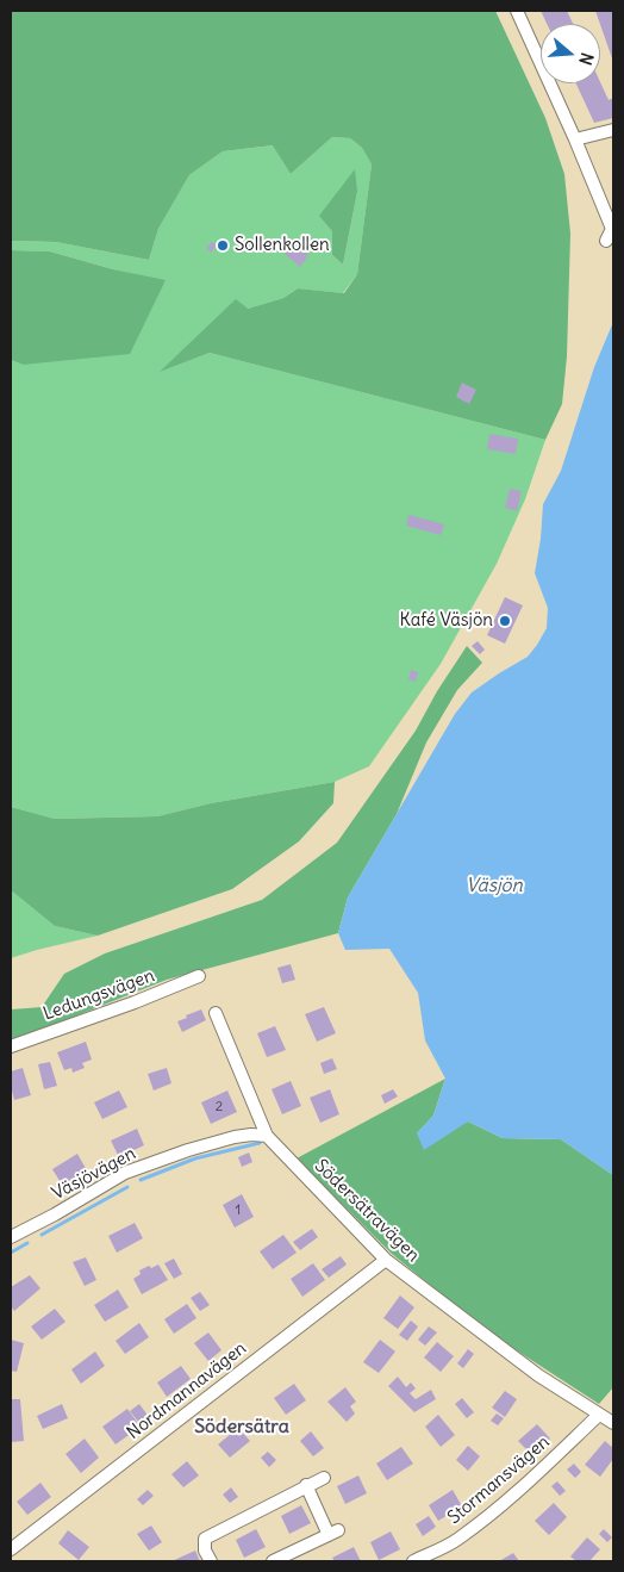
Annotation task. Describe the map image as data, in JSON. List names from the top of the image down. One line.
{"streets":{"street":["Ledungsvägen","Väsjövägen","Södersätravägen","Nordmannavägen","Stormansvägen"]},"crossings":[["Väsjövägen","Södersätravägen"],["Södersätravägen","Nordmannavägen"],["Södersätravägen","Stormansvägen"]],"districts":["Södersätra"],"water":["Väsjön"],"places":["Sollenkollen","Kafé Väsjön"],"house_numbers":["2","1"],"north":"right"}
